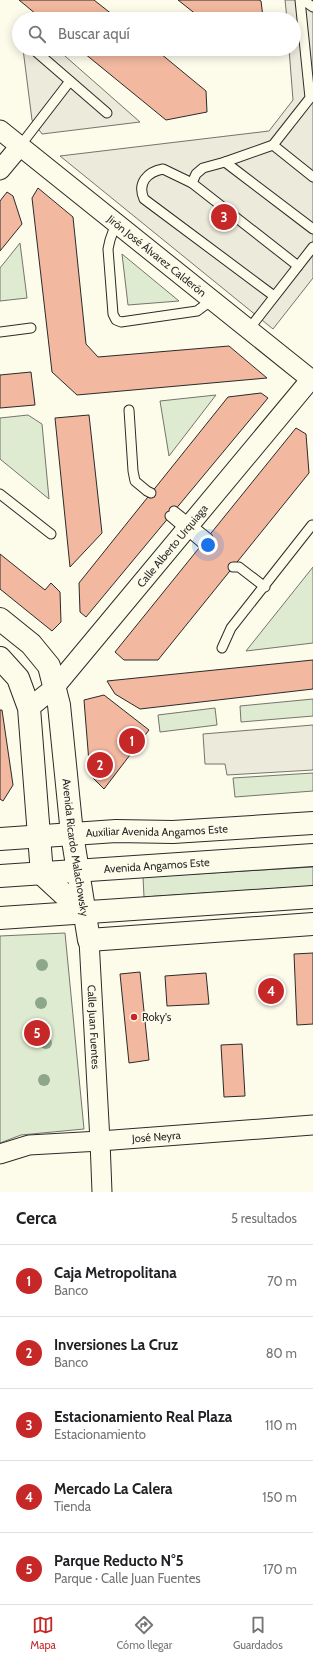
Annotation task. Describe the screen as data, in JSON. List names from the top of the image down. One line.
{"streets":{"main road":["Auxiliar Avenida Angamos Este","Avenida Ricardo Malachowsky","Avenida Angamos Este","Calle Juan Fuentes"],"street":["Jirón José Álvarez Calderón","Calle Alberto Urquiaga","José Neyra"]},"crossings":[["Jirón José Álvarez Calderón","Calle Alberto Urquiaga"],["Calle Alberto Urquiaga","Avenida Ricardo Malachowsky"],["Auxiliar Avenida Angamos Este","Avenida Ricardo Malachowsky"],["Avenida Ricardo Malachowsky","Avenida Angamos Este"],["Avenida Ricardo Malachowsky","Calle Juan Fuentes"],["Calle Juan Fuentes","José Neyra"]],"places":["Roky's"],"page":{"search":"Buscar aquí","pins":["3","1","2","4","5"],"heading":["Cerca","5 resultados"],"list":[{"mark":"1","name":"Caja Metropolitana","note":"Banco","value":"70 m"},{"mark":"2","name":"Inversiones La Cruz","note":"Banco","value":"80 m"},{"mark":"3","name":"Estacionamiento Real Plaza","note":"Estacionamiento","value":"110 m"},{"mark":"4","name":"Mercado La Calera","note":"Tienda","value":"150 m"},{"mark":"5","name":"Parque Reducto N°5","note":"Parque · Calle Juan Fuentes","value":"170 m"}],"nav":["Mapa","Cómo llegar","Guardados"]}}
